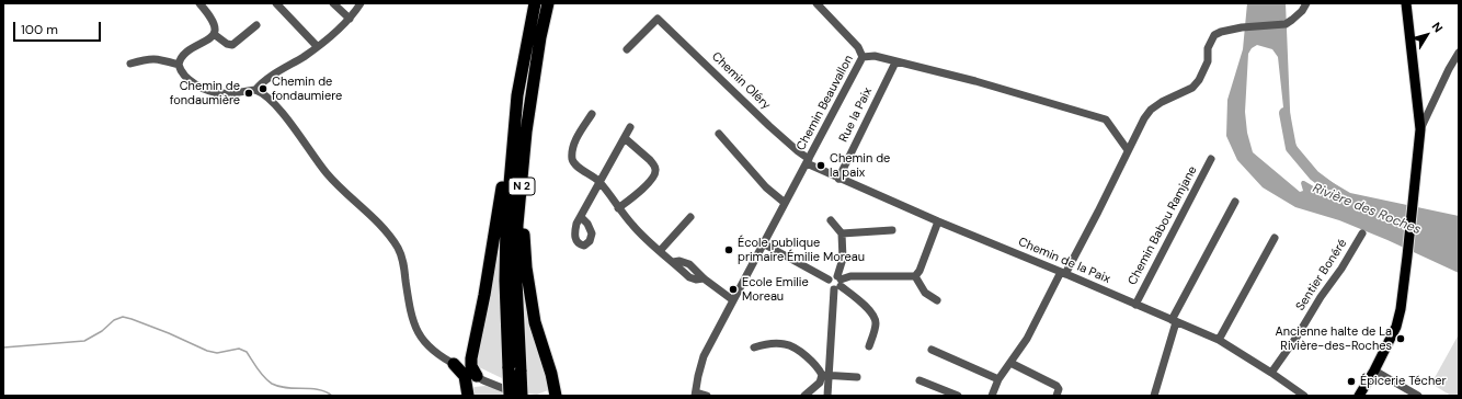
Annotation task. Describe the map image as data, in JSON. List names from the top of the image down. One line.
{"streets":{"highway":["N 2"],"street":["Chemin Oléry","Chemin Beauvallon","Rue la Paix","Chemin Babou Ramjane","Chemin de la Paix","Sentier Bonéré"]},"crossings":[["Chemin Oléry","Chemin Beauvallon"],["Chemin Oléry","Chemin de la Paix"],["Chemin Beauvallon","Rue la Paix"],["Chemin Beauvallon","Chemin de la Paix"],["Rue la Paix","Chemin de la Paix"],["Chemin Babou Ramjane","Chemin de la Paix"],["Chemin de la Paix","Sentier Bonéré"]],"water":["Rivière des Roches"],"places":["Chemin de fondaumiere","Chemin de fondaumière","Chemin de la paix","École publique primaire Émilie Moreau","Ecole Emilie Moreau","Ancienne halte de La Rivière-des-Roches","Épicerie Técher"],"scale_bar":"100 m","north":"top right"}
